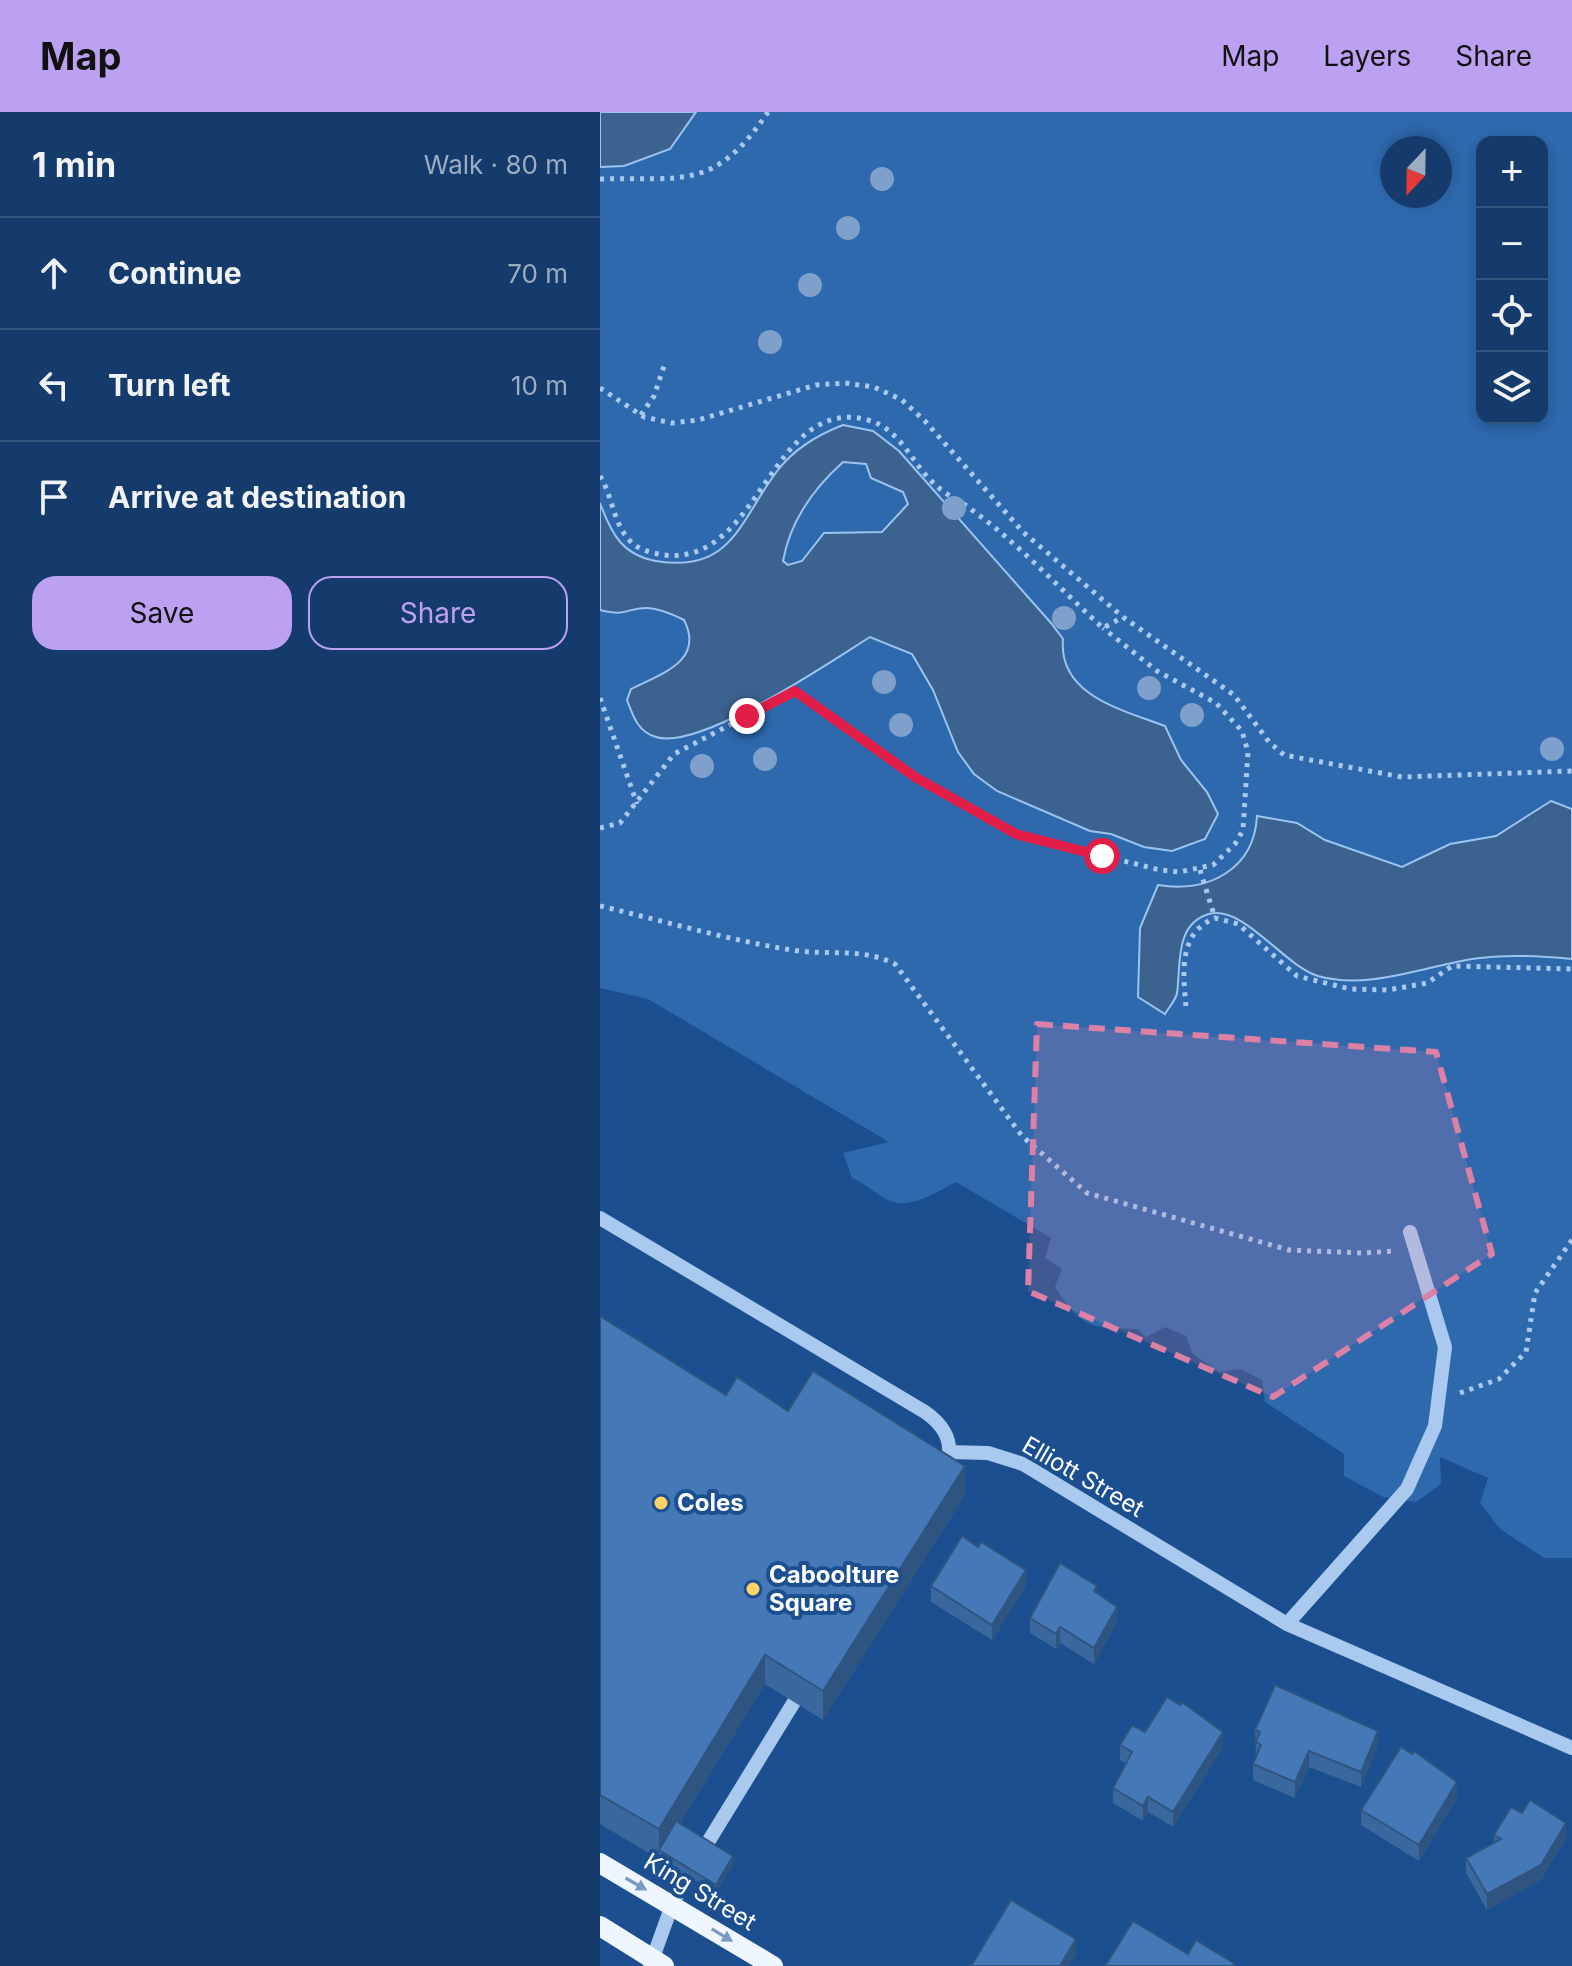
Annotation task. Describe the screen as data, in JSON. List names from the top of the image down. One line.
{"streets":{"main road":["King Street"],"street":["Elliott Street"]},"places":["Coles","Caboolture Square"],"north":"bottom","page":{"header":"Map","nav":["Map","Layers","Share"],"heading":["1 min","Walk · 80 m"],"map_buttons":["+","−"],"list":[["Continue","70 m"],["Turn left","10 m"],"Arrive at destination"],"buttons":["Save","Share"]}}
